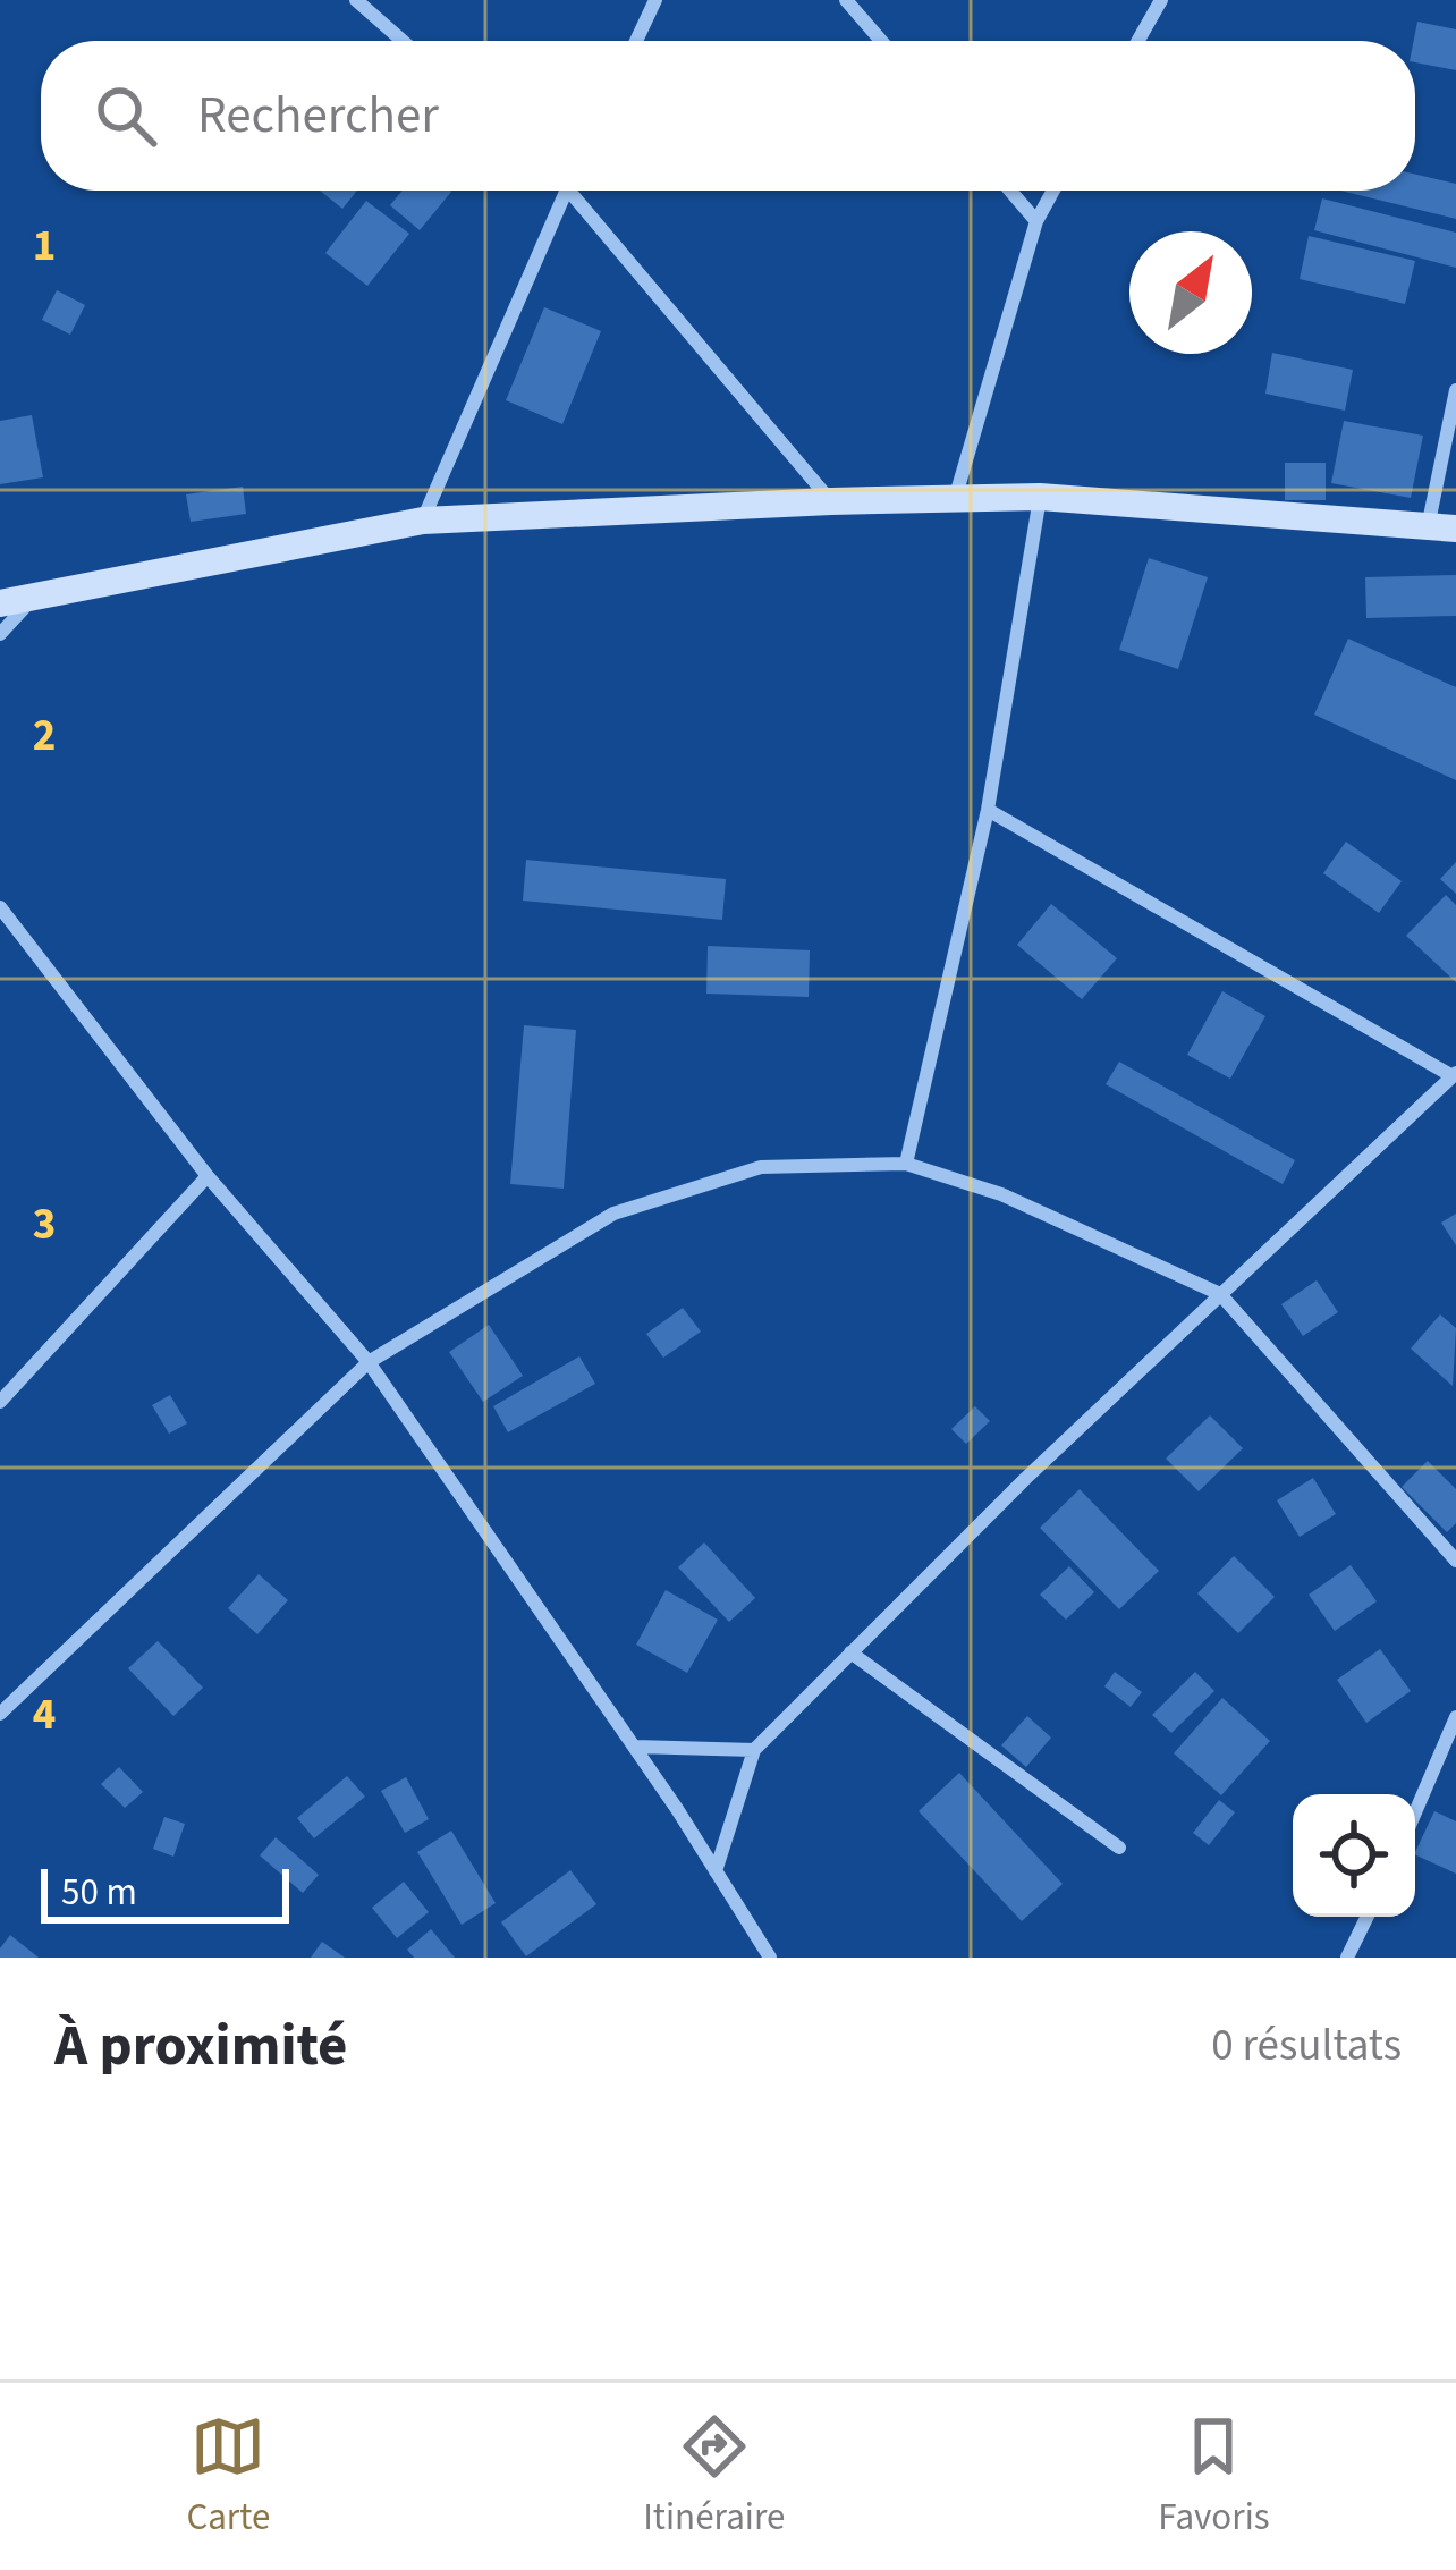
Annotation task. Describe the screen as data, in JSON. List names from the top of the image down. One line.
{"scale_bar":"50 m","north":"top right","page":{"search":"Rechercher","scale":"50 m","heading":["À proximité","0 résultats"],"nav":["Carte","Itinéraire","Favoris"]},"grid":{"rows":["1","2","3","4"]}}
